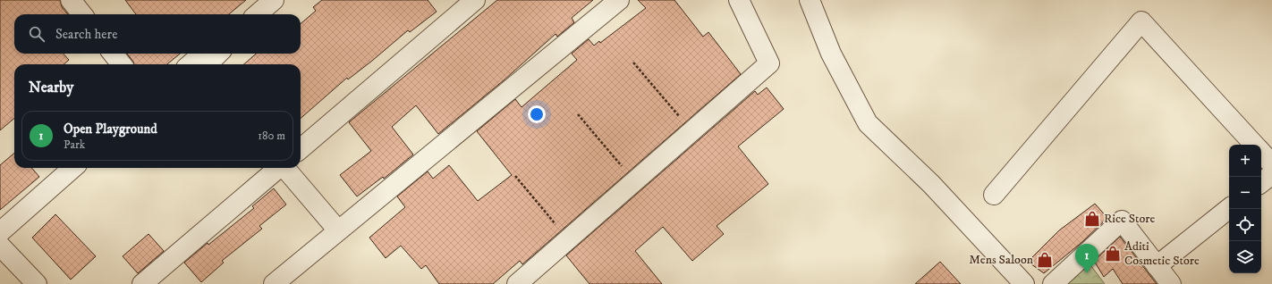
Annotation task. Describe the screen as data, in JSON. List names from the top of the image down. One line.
{"places":{"shop":["Rice Store","Aditi Cosmetic Store","Mens Saloon"]},"page":{"search":"Search here","heading":"Nearby","list":[{"mark":"1","name":"Open Playground","note":"Park","value":"180 m"}],"map_buttons":["+","−"],"pins":"1"}}
